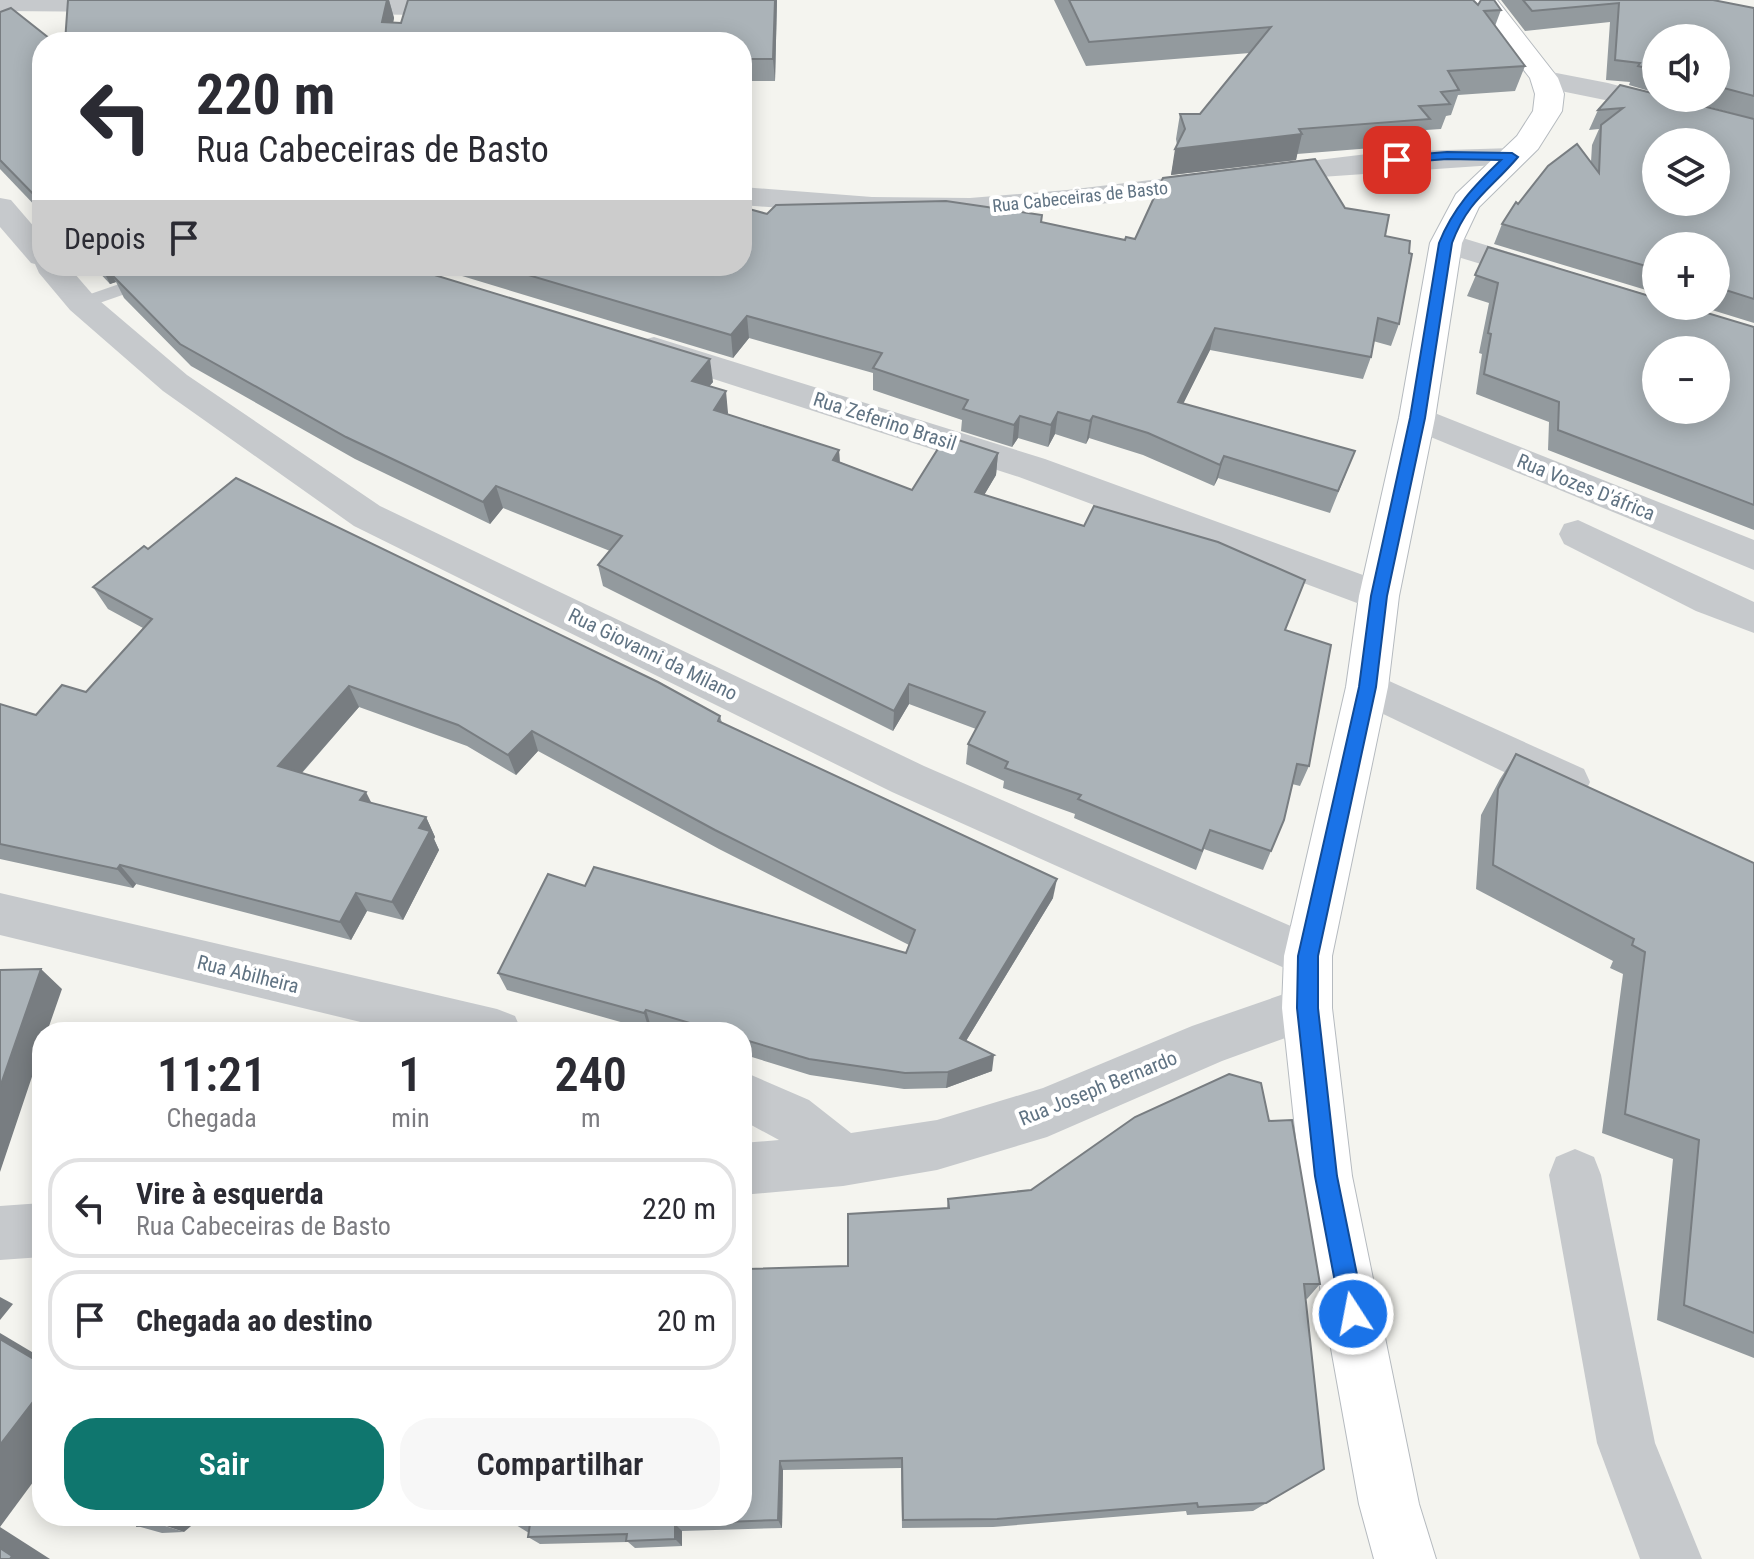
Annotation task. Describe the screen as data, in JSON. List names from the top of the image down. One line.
{"streets":{"street":["Rua Cabeceiras de Basto","Rua Zeferino Brasil","Rua Vozes D'áfrica","Rua Giovanni da Milano","Rua Abilheira","Rua Joseph Bernardo"]},"page":{"map_buttons":["+","−"],"turn":["220 m","Rua Cabeceiras de Basto"],"then":"Depois","eta":["11:21","Chegada","1","min","240","m"],"list":[{"name":"Vire à esquerda","note":"Rua Cabeceiras de Basto","value":"220 m"},{"name":"Chegada ao destino","value":"20 m"}],"buttons":["Sair","Compartilhar"]}}
